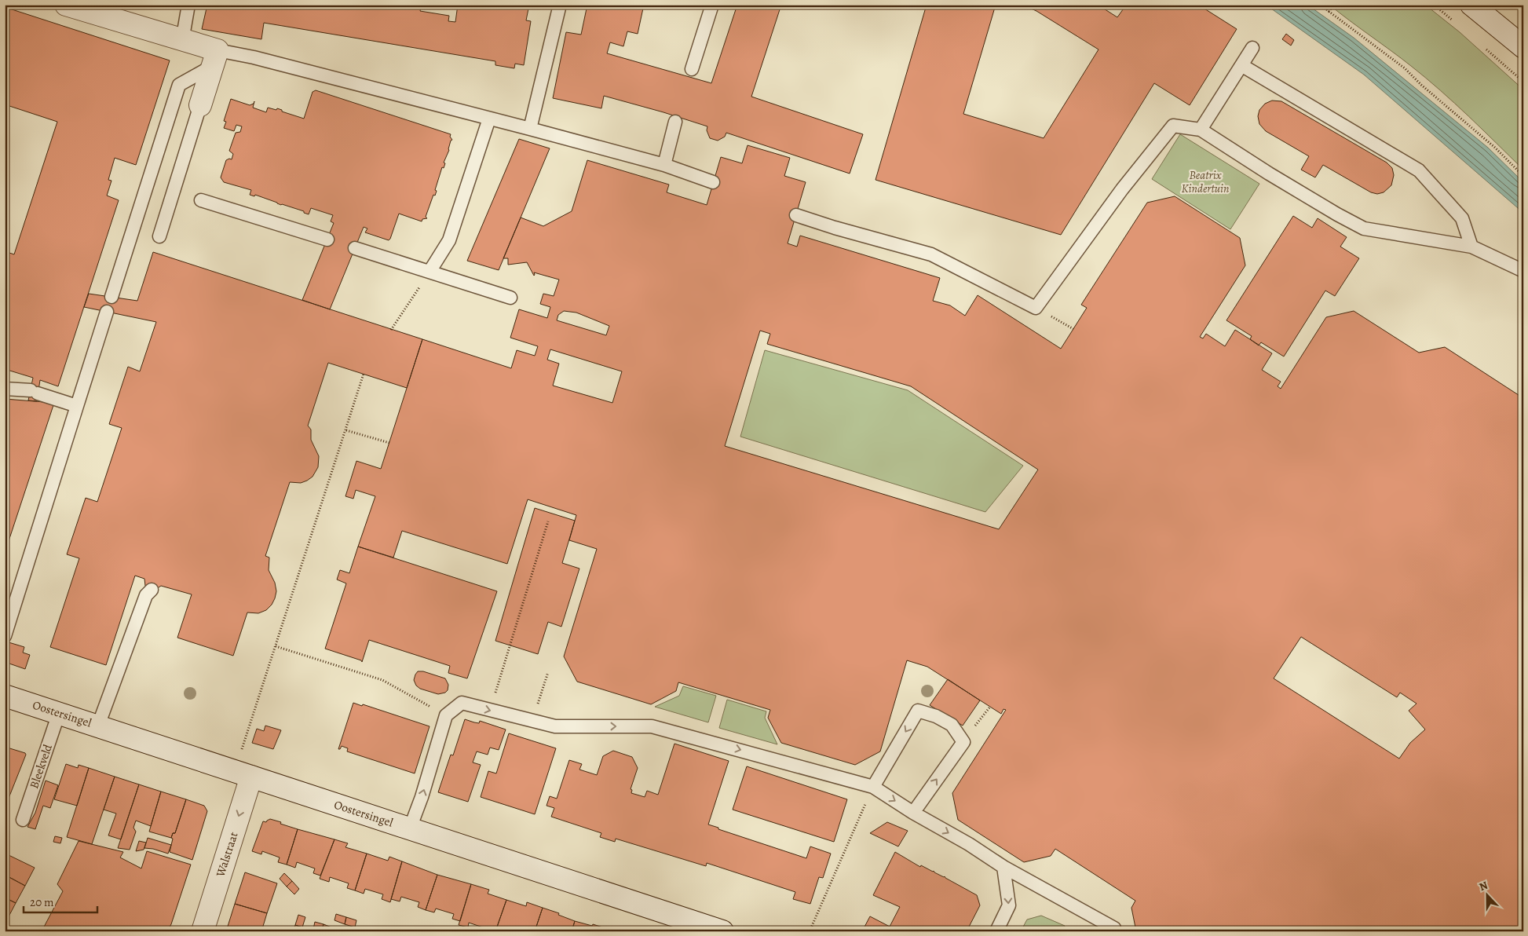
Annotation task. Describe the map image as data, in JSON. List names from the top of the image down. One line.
{"streets":{"street":["Oostersingel","Walstraat"],"lane":["Bleekveld"]},"crossings":[["Oostersingel","Bleekveld"],["Oostersingel","Walstraat"]],"one_way":["Walstraat"],"parks":["Beatrix Kindertuin"],"scale_bar":"20 m","north":"top"}
